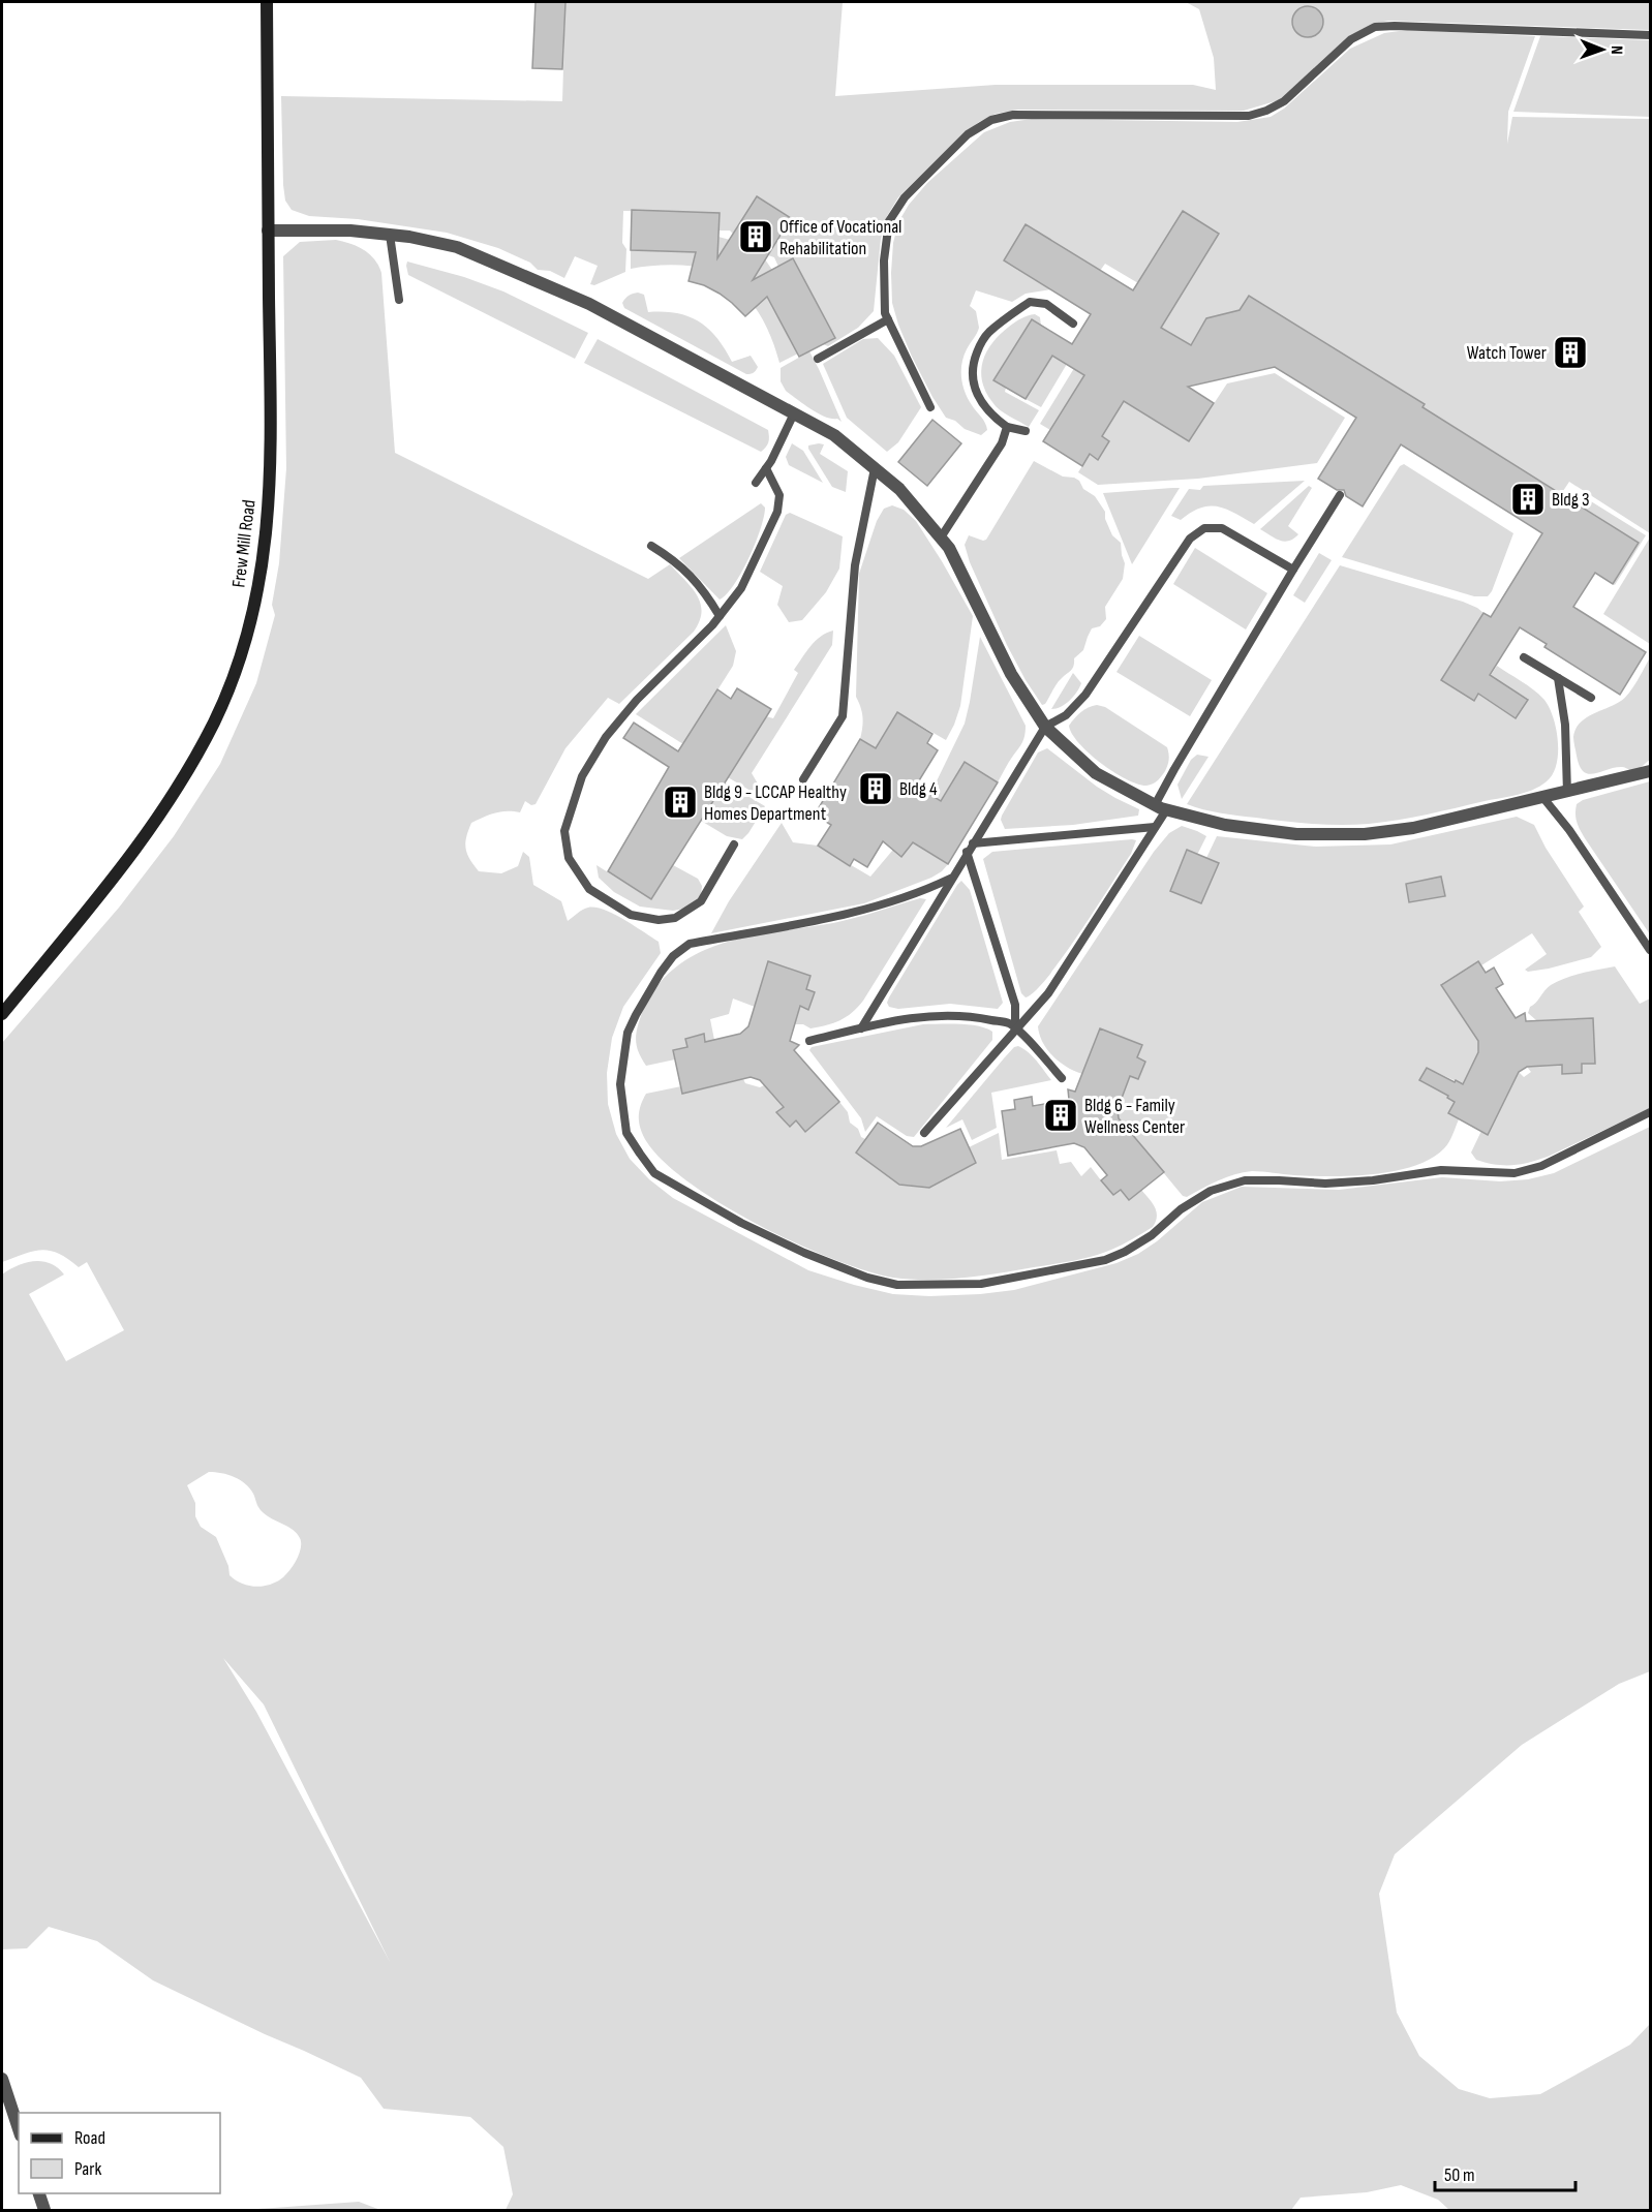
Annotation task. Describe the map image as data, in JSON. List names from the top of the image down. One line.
{"streets":{"street":["Frew Mill Road"]},"places":{"building":["Office of Vocational Rehabilitation","Watch Tower","Bldg 3","Bldg 4","Bldg 9 - LCCAP Healthy Homes Department","Bldg 6 - Family Wellness Center"]},"legend":["Road","Park"],"scale_bar":"50 m","north":"right"}
